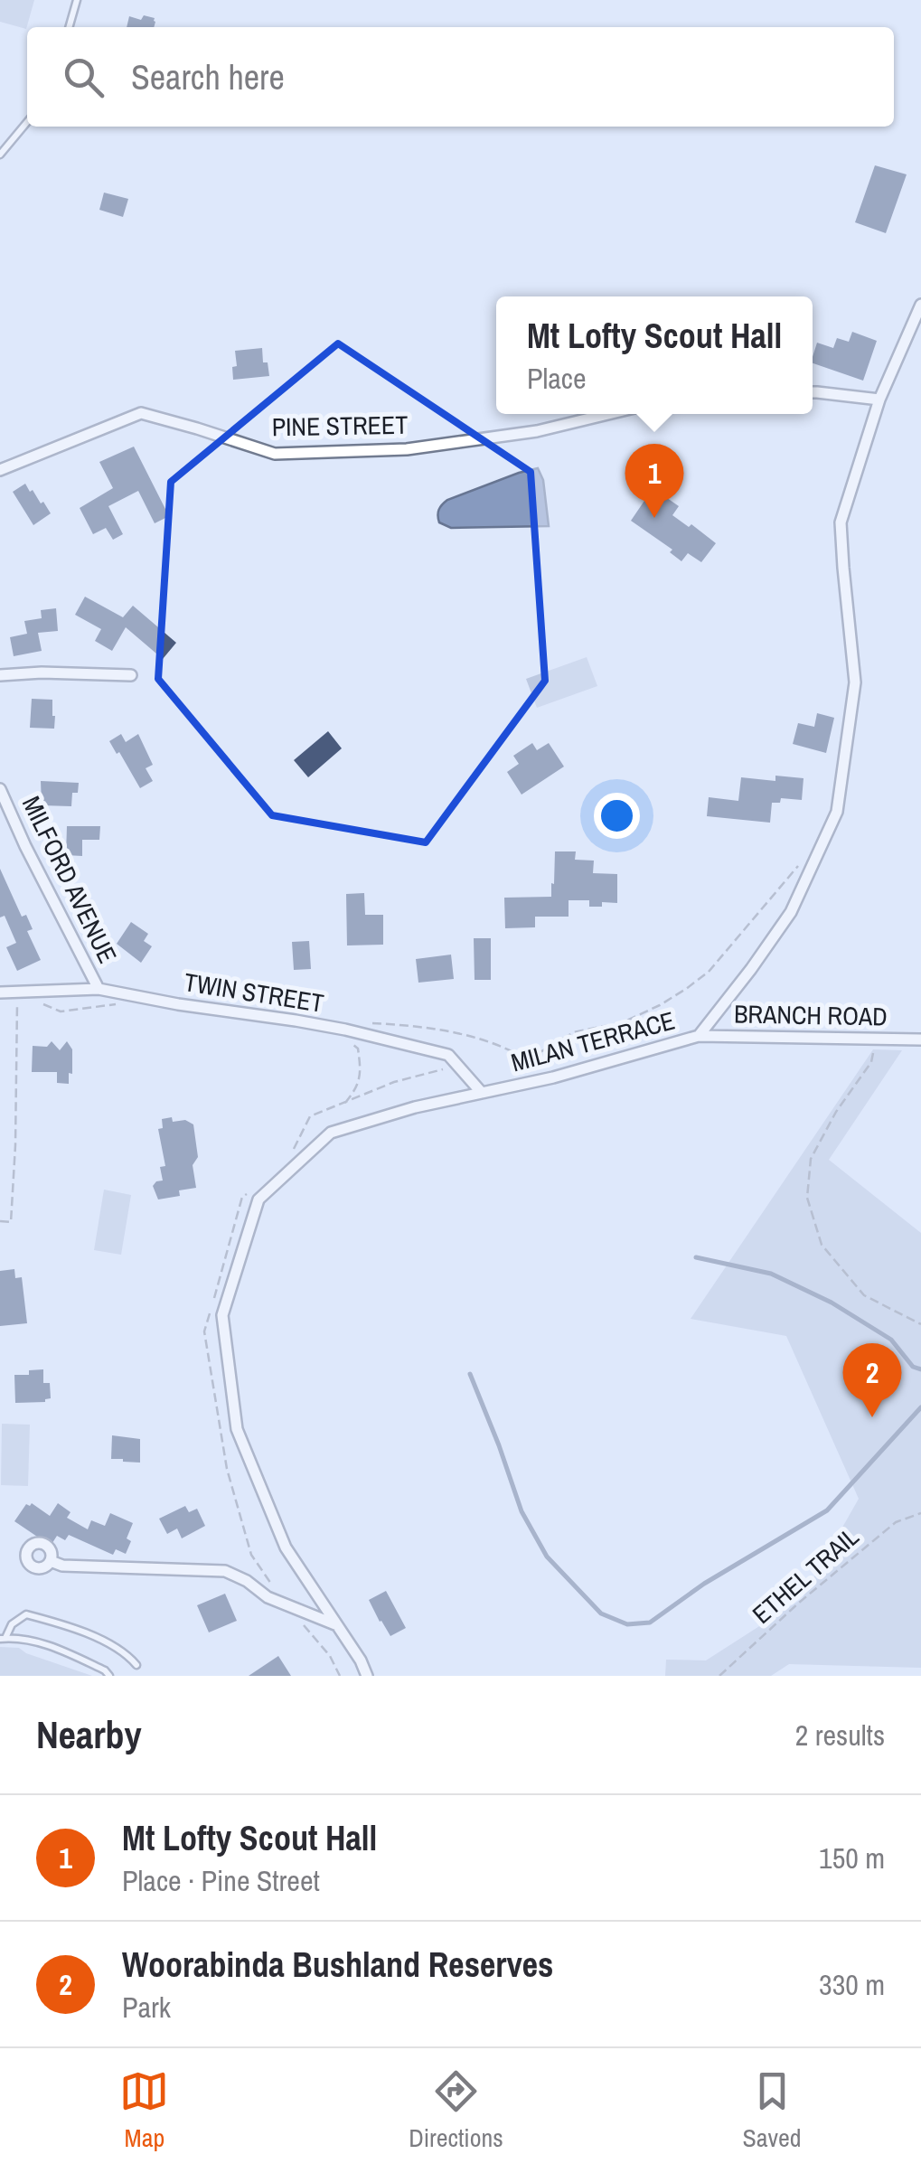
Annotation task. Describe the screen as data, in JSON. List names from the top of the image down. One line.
{"streets":{"street":["PINE STREET","MILFORD AVENUE","TWIN STREET","BRANCH ROAD","MILAN TERRACE"],"path":["ETHEL TRAIL"]},"crossings":[["MILFORD AVENUE","TWIN STREET"],["TWIN STREET","MILAN TERRACE"],["BRANCH ROAD","MILAN TERRACE"]],"page":{"search":"Search here","popup":["Mt Lofty Scout Hall","Place"],"pins":["1","2"],"heading":["Nearby","2 results"],"list":[{"mark":"1","name":"Mt Lofty Scout Hall","note":"Place · Pine Street","value":"150 m"},{"mark":"2","name":"Woorabinda Bushland Reserves","note":"Park","value":"330 m"}],"nav":["Map","Directions","Saved"]}}
